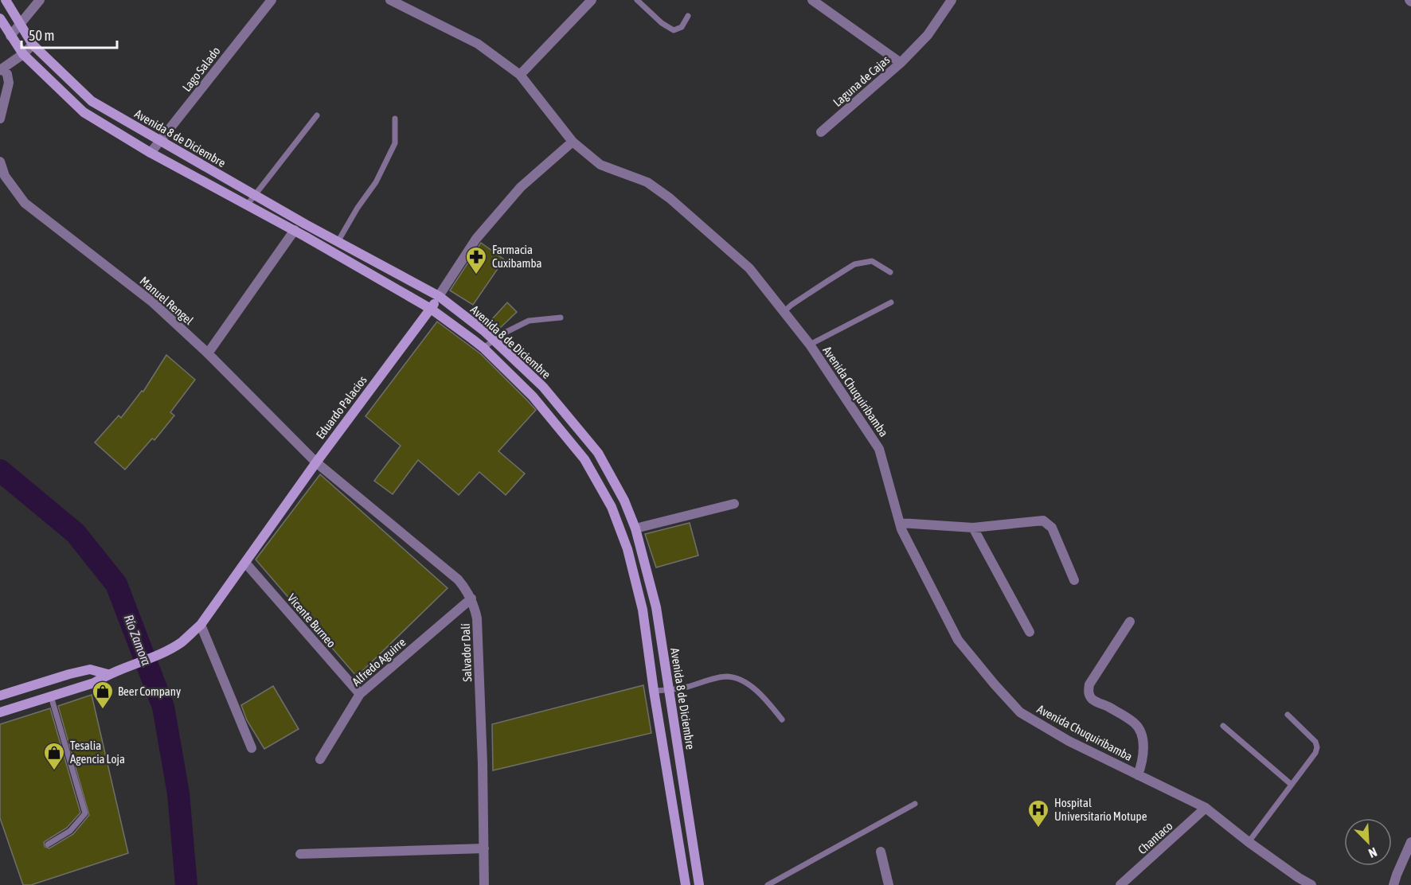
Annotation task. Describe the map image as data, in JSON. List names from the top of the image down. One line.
{"streets":{"main road":["Avenida 8 de Diciembre","Eduardo Palacios"],"street":["Lago Salado","Laguna de Cajas","Manuel Rengel","Avenida Chuquiribamba","Vicente Burneo","Salvador Dalí","Alfredo Aguirre","Chantaco"]},"crossings":[["Lago Salado","Avenida 8 de Diciembre"],["Avenida 8 de Diciembre","Eduardo Palacios"],["Manuel Rengel","Eduardo Palacios"],["Manuel Rengel","Salvador Dalí"],["Avenida Chuquiribamba","Eduardo Palacios"],["Avenida Chuquiribamba","Chantaco"],["Eduardo Palacios","Vicente Burneo"],["Eduardo Palacios","Salvador Dalí"],["Vicente Burneo","Alfredo Aguirre"],["Salvador Dalí","Alfredo Aguirre"]],"water":["Río Zamora"],"places":{"pharmacy":["Farmacia Cuxibamba"],"shop":["Beer Company","Tesalia Agencia Loja"],"hospital":["Hospital Universitario Motupe"]},"scale_bar":"50 m","north":"bottom right"}
